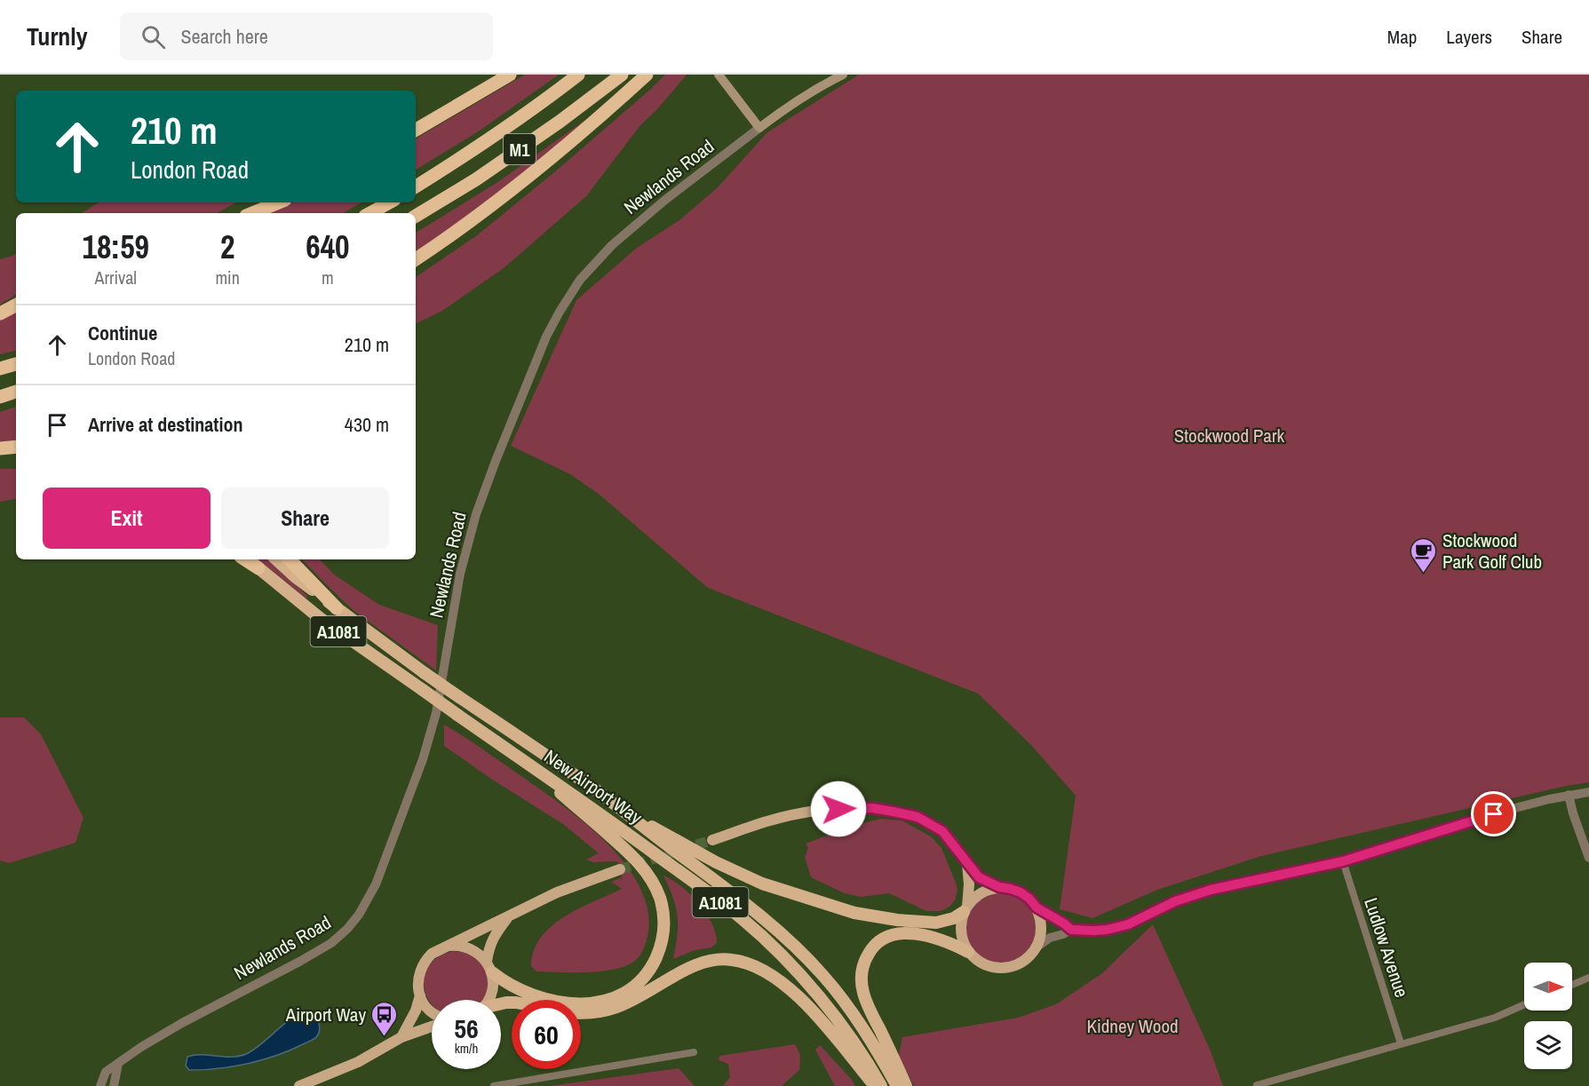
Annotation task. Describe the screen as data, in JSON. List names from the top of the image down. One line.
{"streets":{"highway":["M1","A1081","New Airport Way"],"main road":["Newlands Road"],"street":["Ludlow Avenue"]},"crossings":[["A1081","New Airport Way"]],"parks":["Stockwood Park","Kidney Wood"],"places":{"cafe":["Stockwood Park Golf Club"],"bus stop":["Airport Way"]},"north":"right","page":{"header":"Turnly","search":"Search here","nav":["Map","Layers","Share"],"turn":["210 m","London Road"],"eta":["18:59","Arrival","2","min","640","m"],"list":[{"name":"Continue","note":"London Road","value":"210 m"},{"name":"Arrive at destination","value":"430 m"}],"buttons":["Exit","Share"],"speed":"56 km/h","limit":"60"}}
